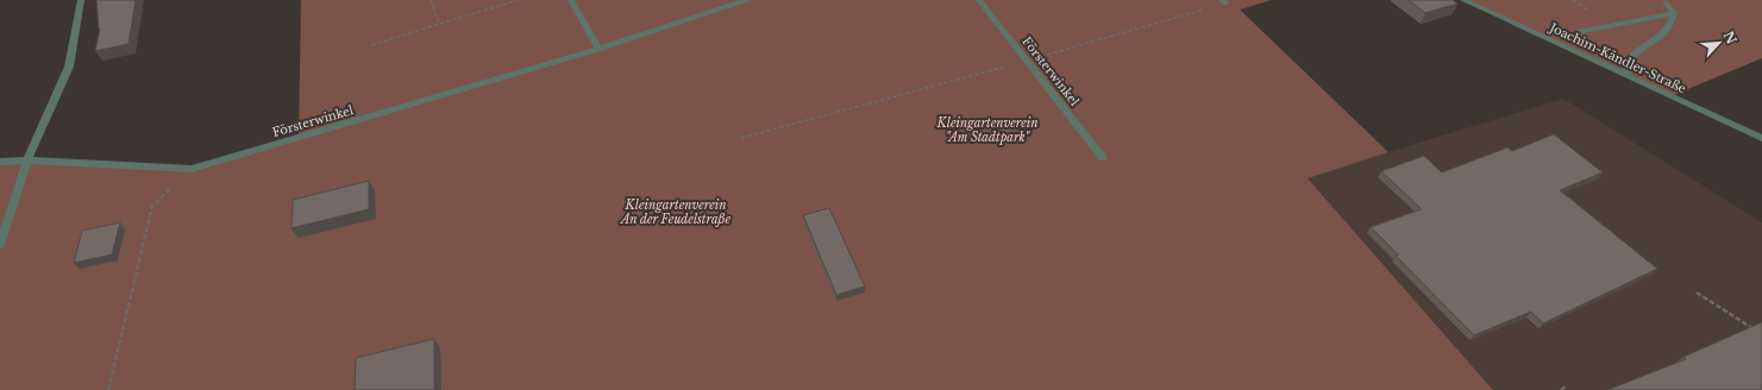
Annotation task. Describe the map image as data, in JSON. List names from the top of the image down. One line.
{"streets":{"lane":["Joachim-Kändler-Straße","Försterwinkel"]},"parks":["Kleingartenverein \"Am Stadtpark\"","Kleingartenverein An der Feudelstraße"],"north":"top right"}
